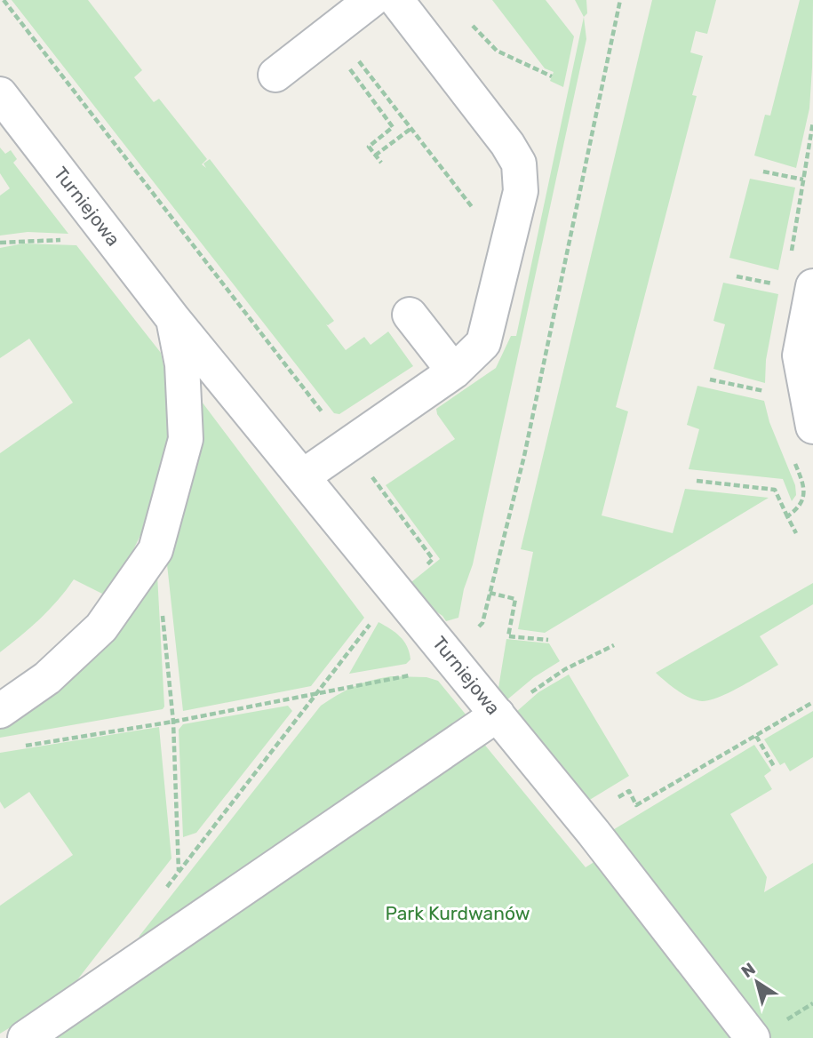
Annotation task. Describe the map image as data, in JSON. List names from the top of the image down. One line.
{"streets":{"street":["Turniejowa"]},"parks":["Park Kurdwanów"],"north":"top left"}
